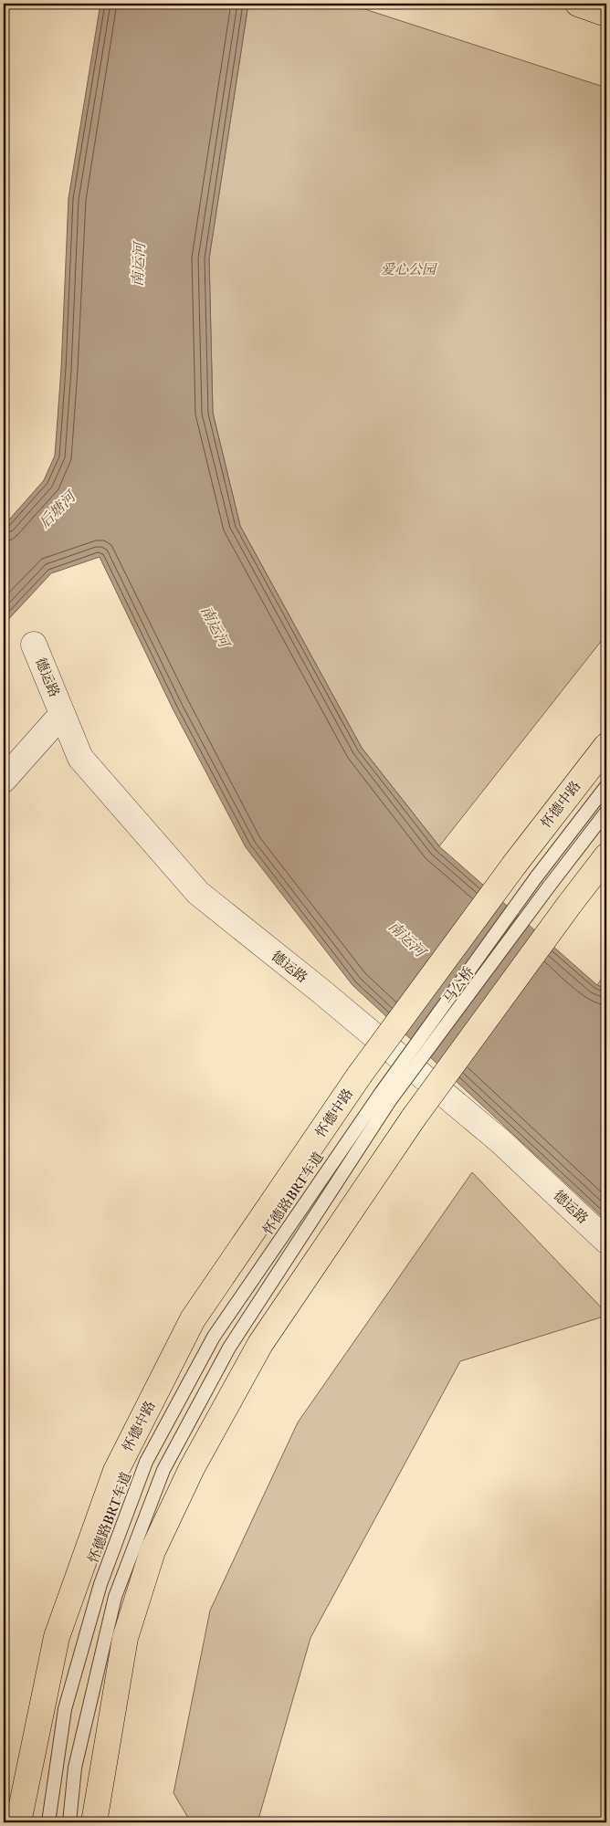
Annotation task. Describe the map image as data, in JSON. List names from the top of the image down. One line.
{"streets":{"main road":["怀德中路","马公桥"],"street":["德运路"],"lane":["怀德路BRT车道"]},"crossings":[["怀德中路","马公桥"],["马公桥","怀德路BRT车道"]],"water":["南运河","后塘河"],"parks":["爱心公园"]}
